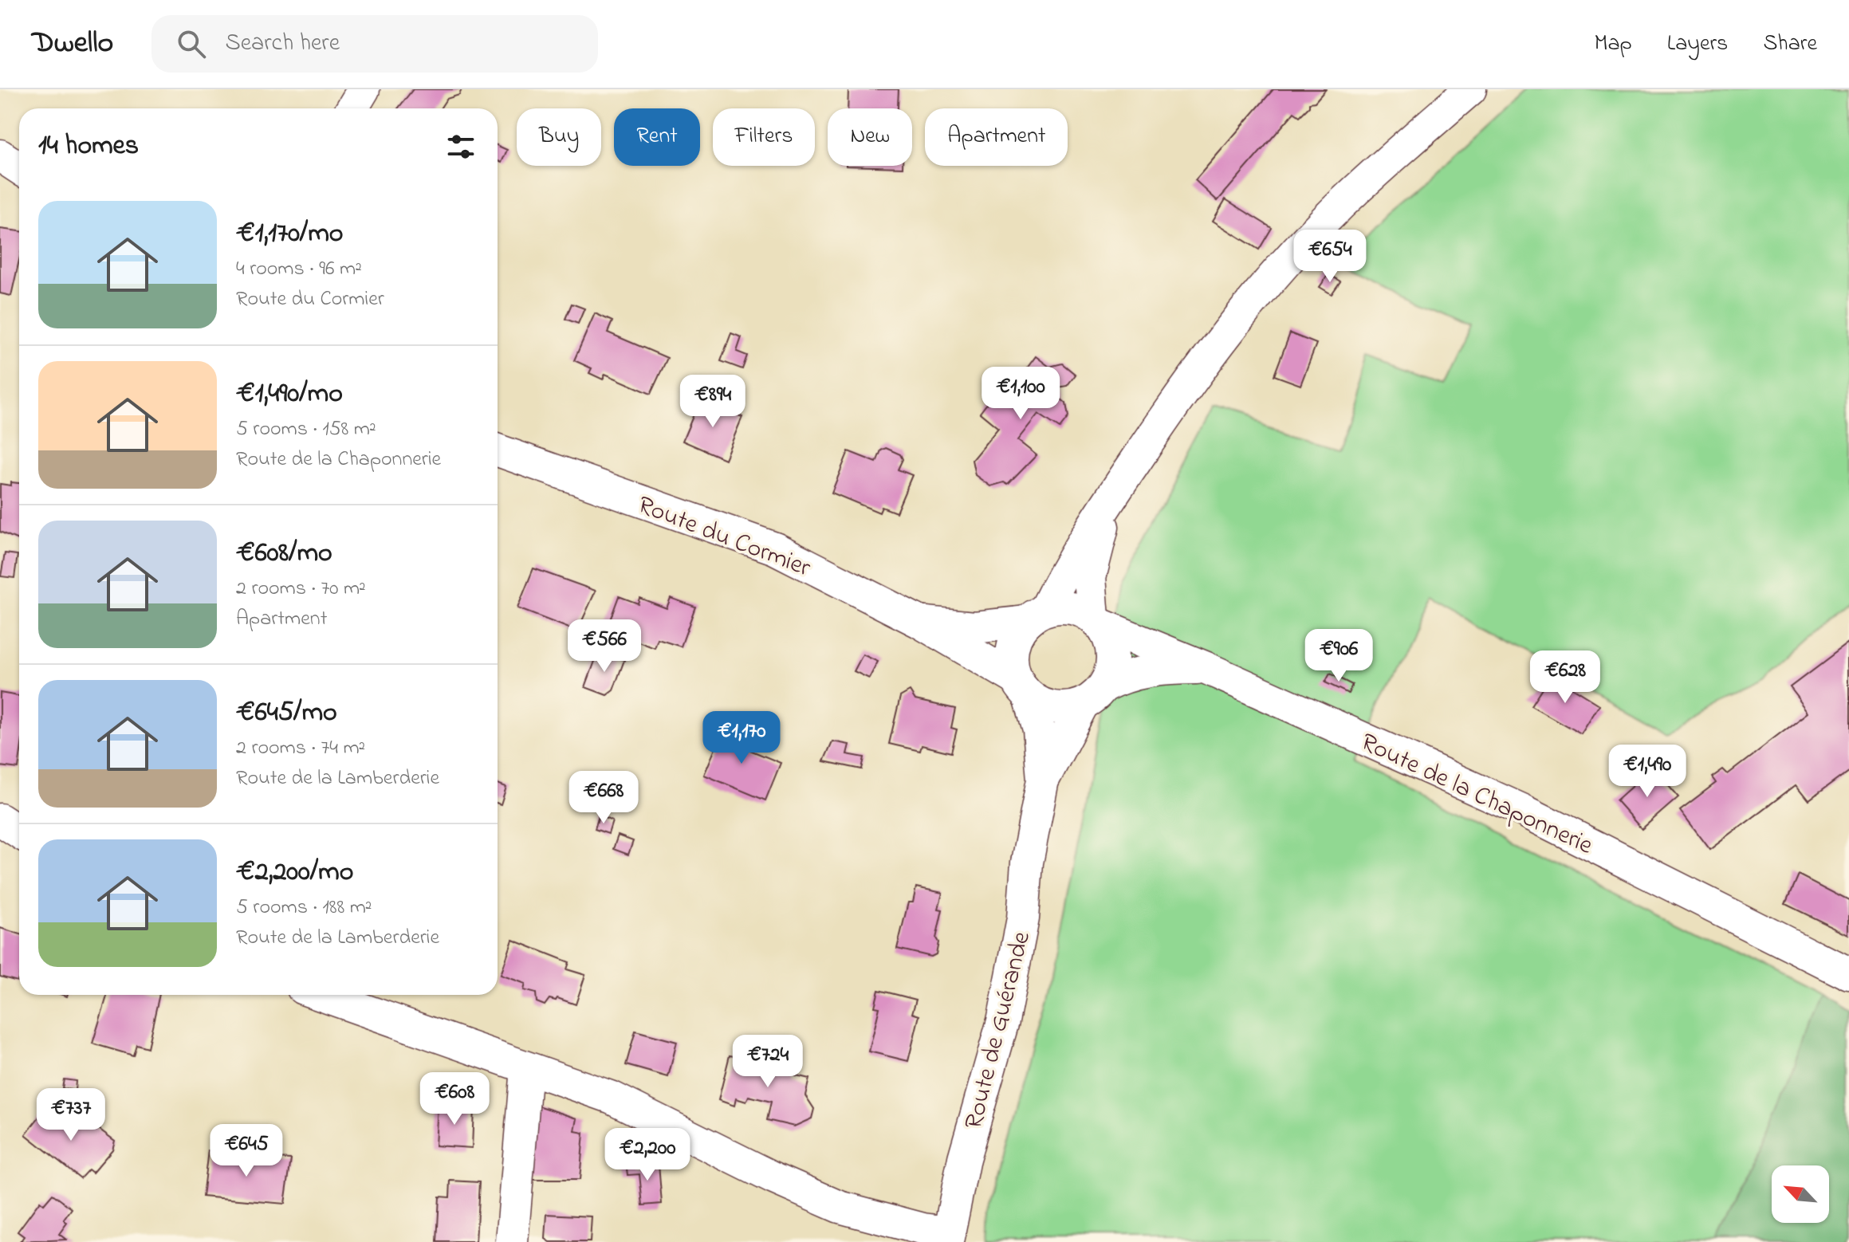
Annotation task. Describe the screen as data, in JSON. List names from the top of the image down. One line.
{"streets":{"street":["Route du Cormier","Route de la Chaponnerie","Route de Guérande"]},"crossings":[["Route du Cormier","Route de la Chaponnerie"],["Route du Cormier","Route de Guérande"],["Route de la Chaponnerie","Route de Guérande"]],"north":"top left","page":{"header":"Dwello","search":"Search here","nav":["Map","Layers","Share"],"chip":["Buy","Rent","Filters","New","Apartment"],"heading":"14 homes","list":[{"name":"€1,170/mo","note":"4 rooms · 96 m² · Route du Cormier"},{"name":"€1,490/mo","note":"5 rooms · 158 m² · Route de la Chaponnerie"},{"name":"€608/mo","note":"2 rooms · 70 m² · Apartment"},{"name":"€645/mo","note":"2 rooms · 74 m² · Route de la Lamberderie"},{"name":"€2,200/mo","note":"5 rooms · 188 m² · Route de la Lamberderie"}],"price":["€654","€1,100","€894","€566","€906","€628","€1,170","€1,490","€668","€724","€608","€737","€645","€2,200"]}}
